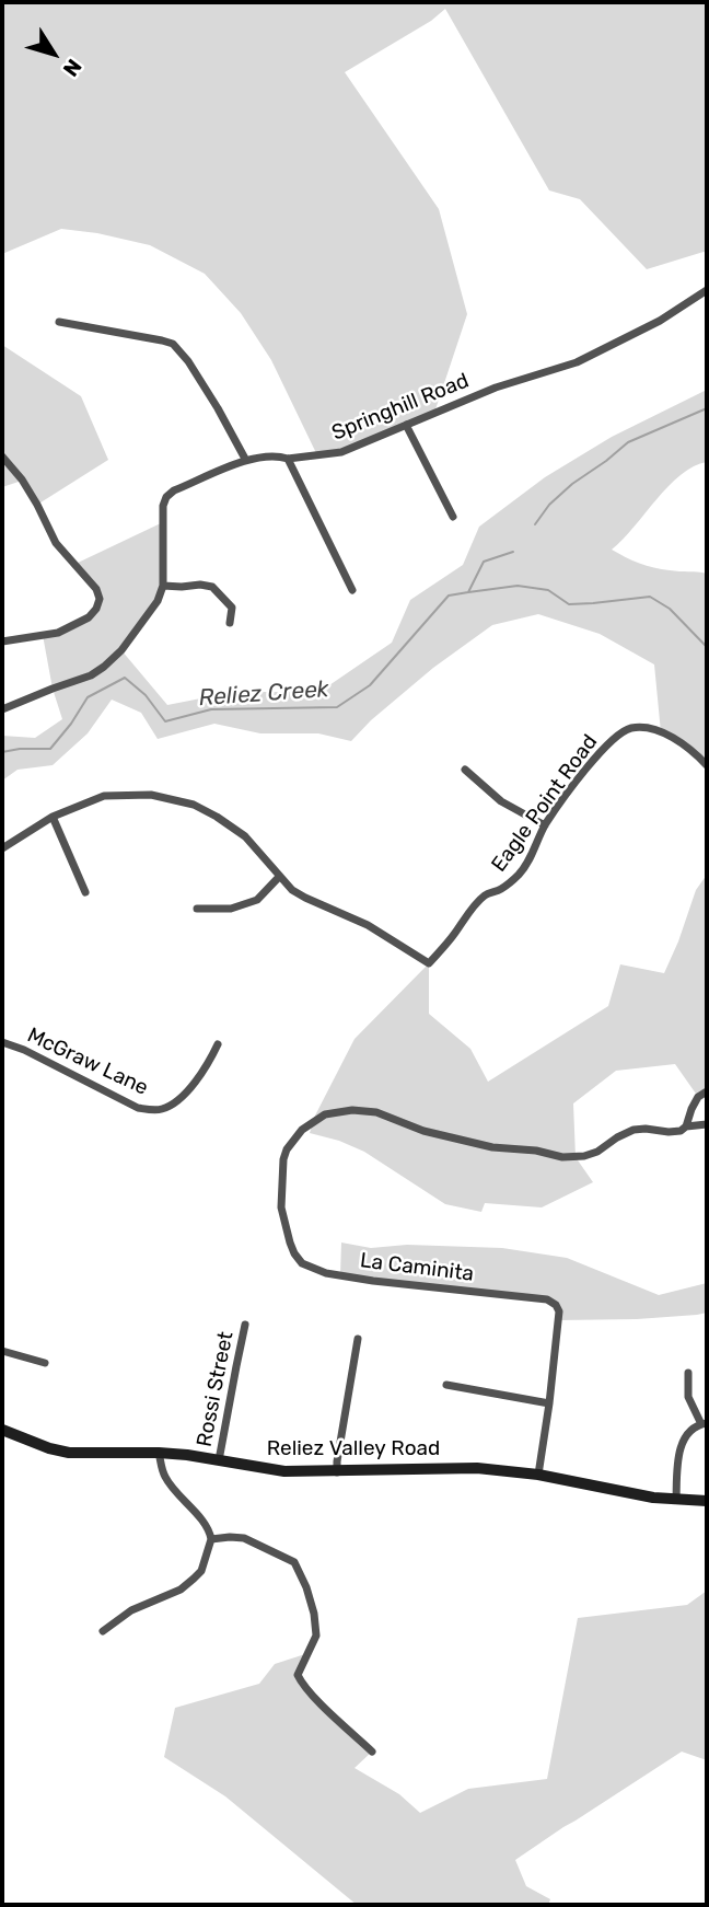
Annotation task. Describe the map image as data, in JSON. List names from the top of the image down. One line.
{"streets":{"main road":["Reliez Valley Road"],"street":["Springhill Road","Eagle Point Road","McGraw Lane","La Caminita","Rossi Street"]},"crossings":[["La Caminita","Reliez Valley Road"],["Rossi Street","Reliez Valley Road"]],"water":["Reliez Creek"],"north":"bottom right"}
